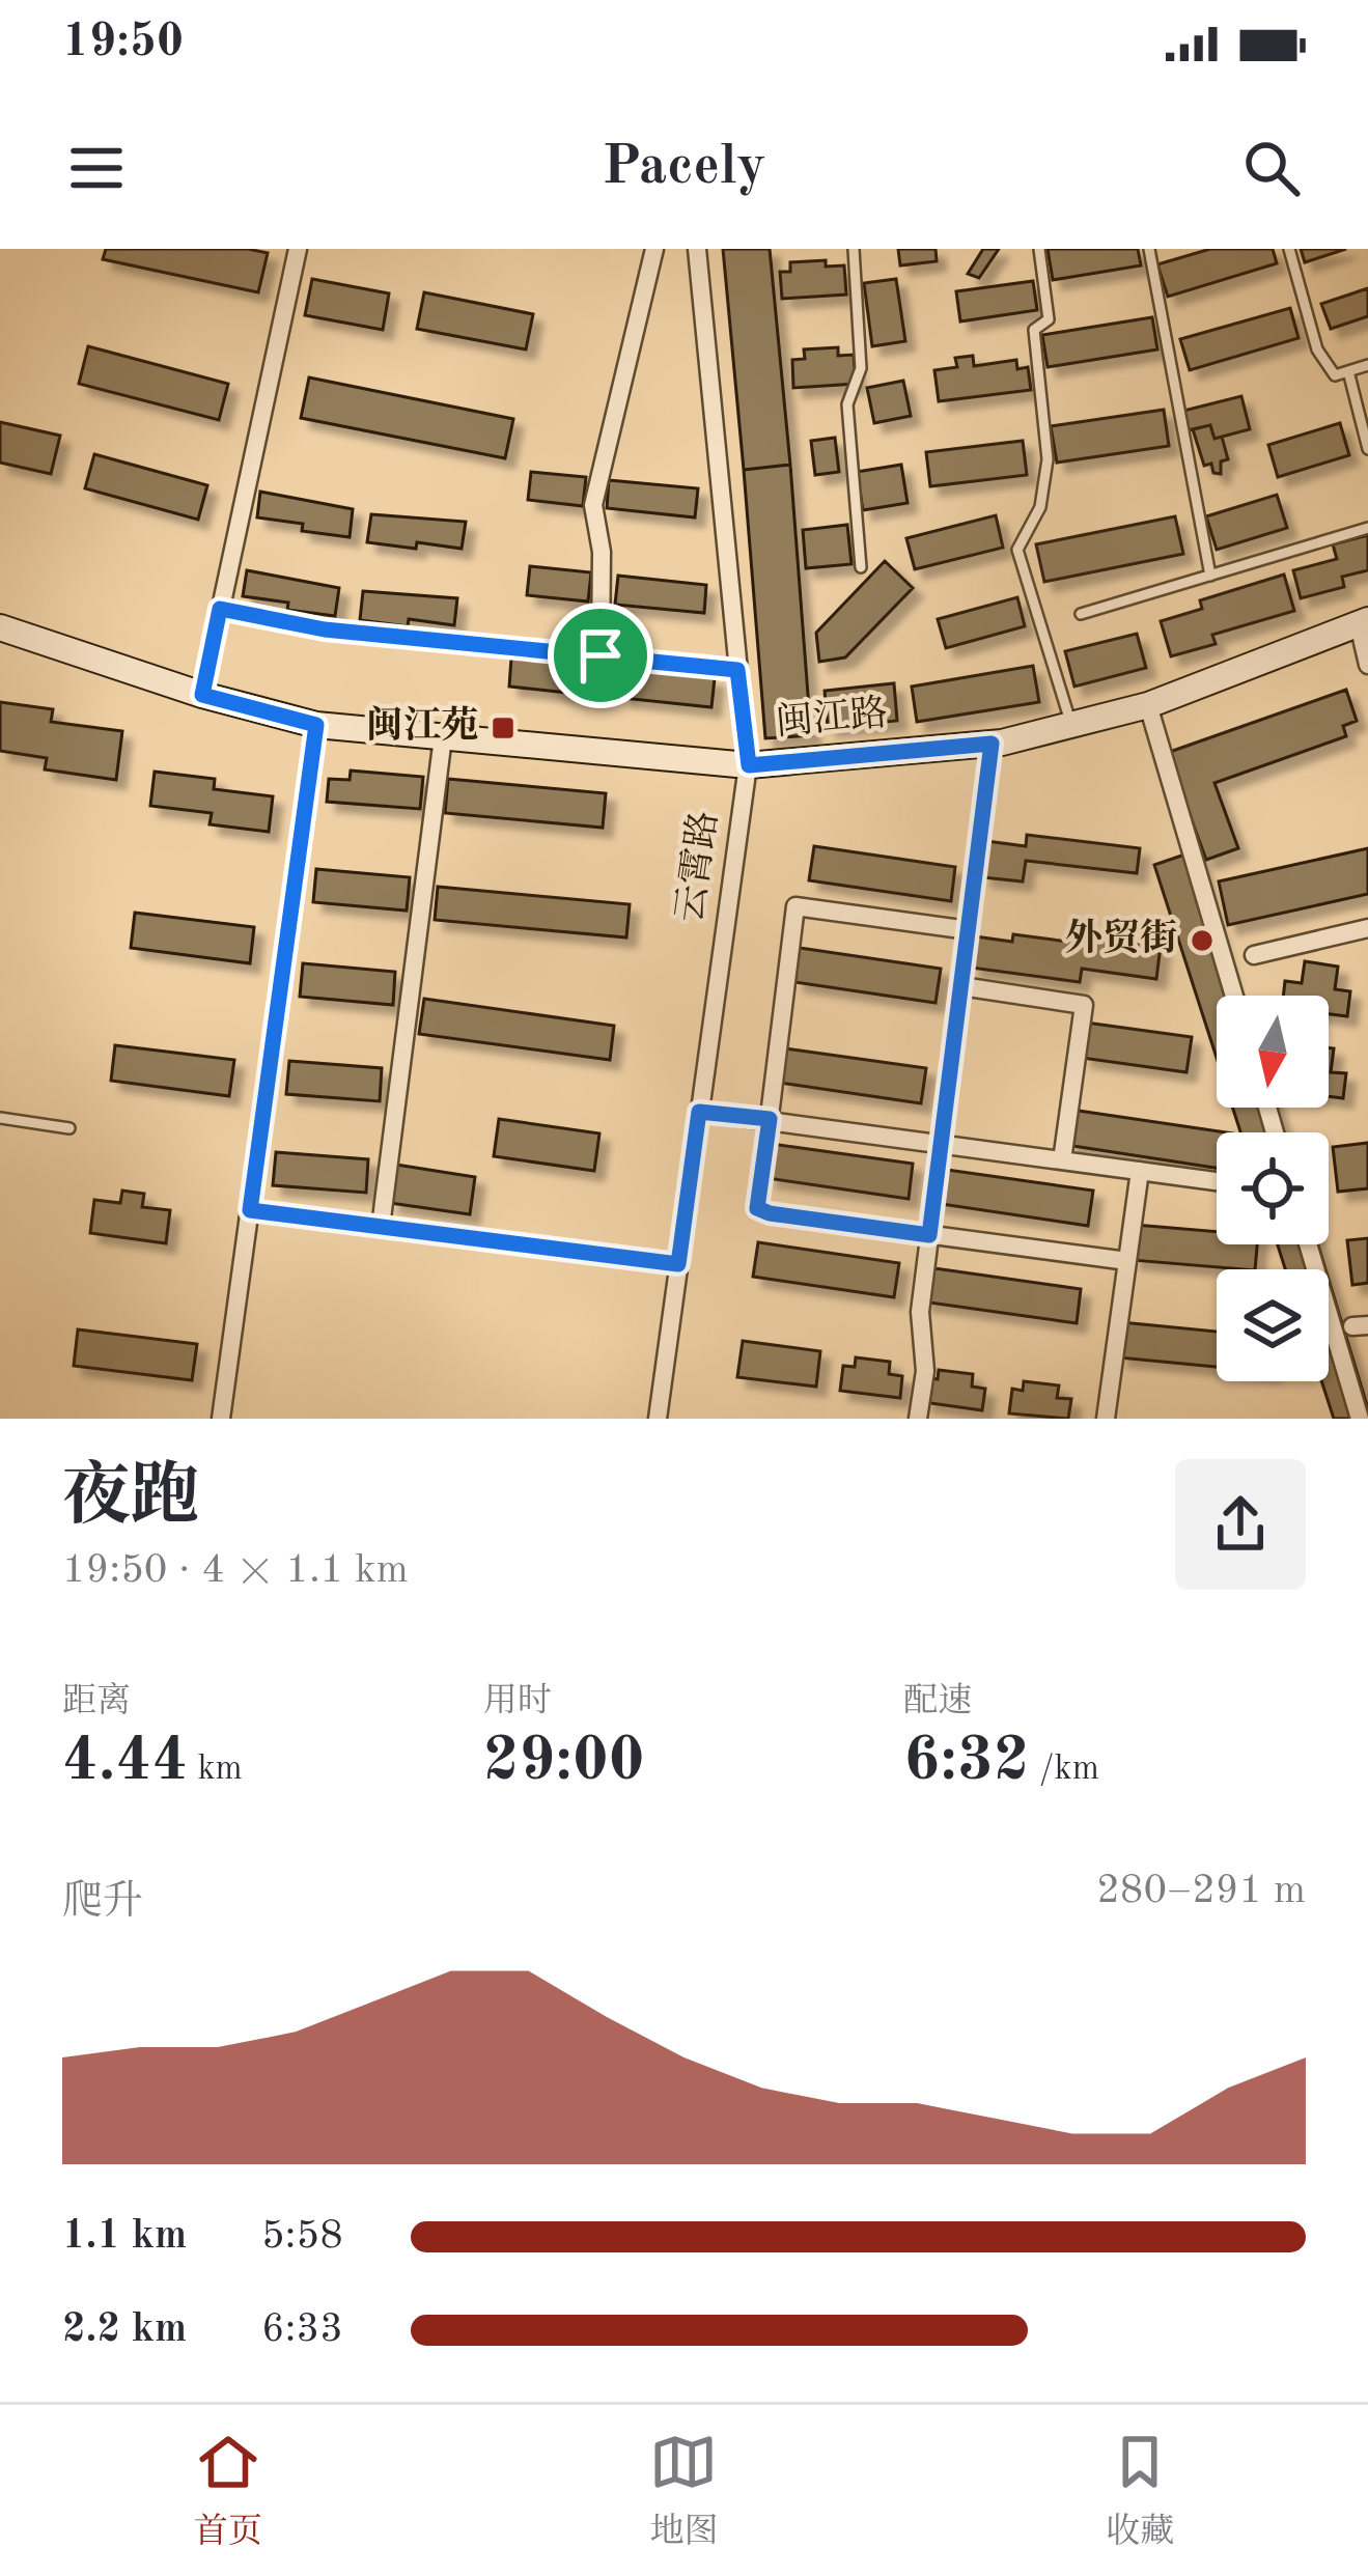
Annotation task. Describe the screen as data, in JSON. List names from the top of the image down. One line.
{"streets":{"street":["闽江路","云霄路"]},"crossings":[["闽江路","云霄路"]],"places":{"transit":["闽江苑"],"other":["外贸街"]},"north":"bottom","page":{"status":"19:50","header":"Pacely","heading":["夜跑","19:50 · 4 × 1.1 km"],"stats":[["距离","4.44 km"],["用时","29:00"],["配速","6:32 /km"]],"chart":["爬升","280–291 m"],"list":[{"name":"1.1 km","note":"5:58"},{"name":"2.2 km","note":"6:33"}],"tabs":["首页","地图","收藏"]}}
